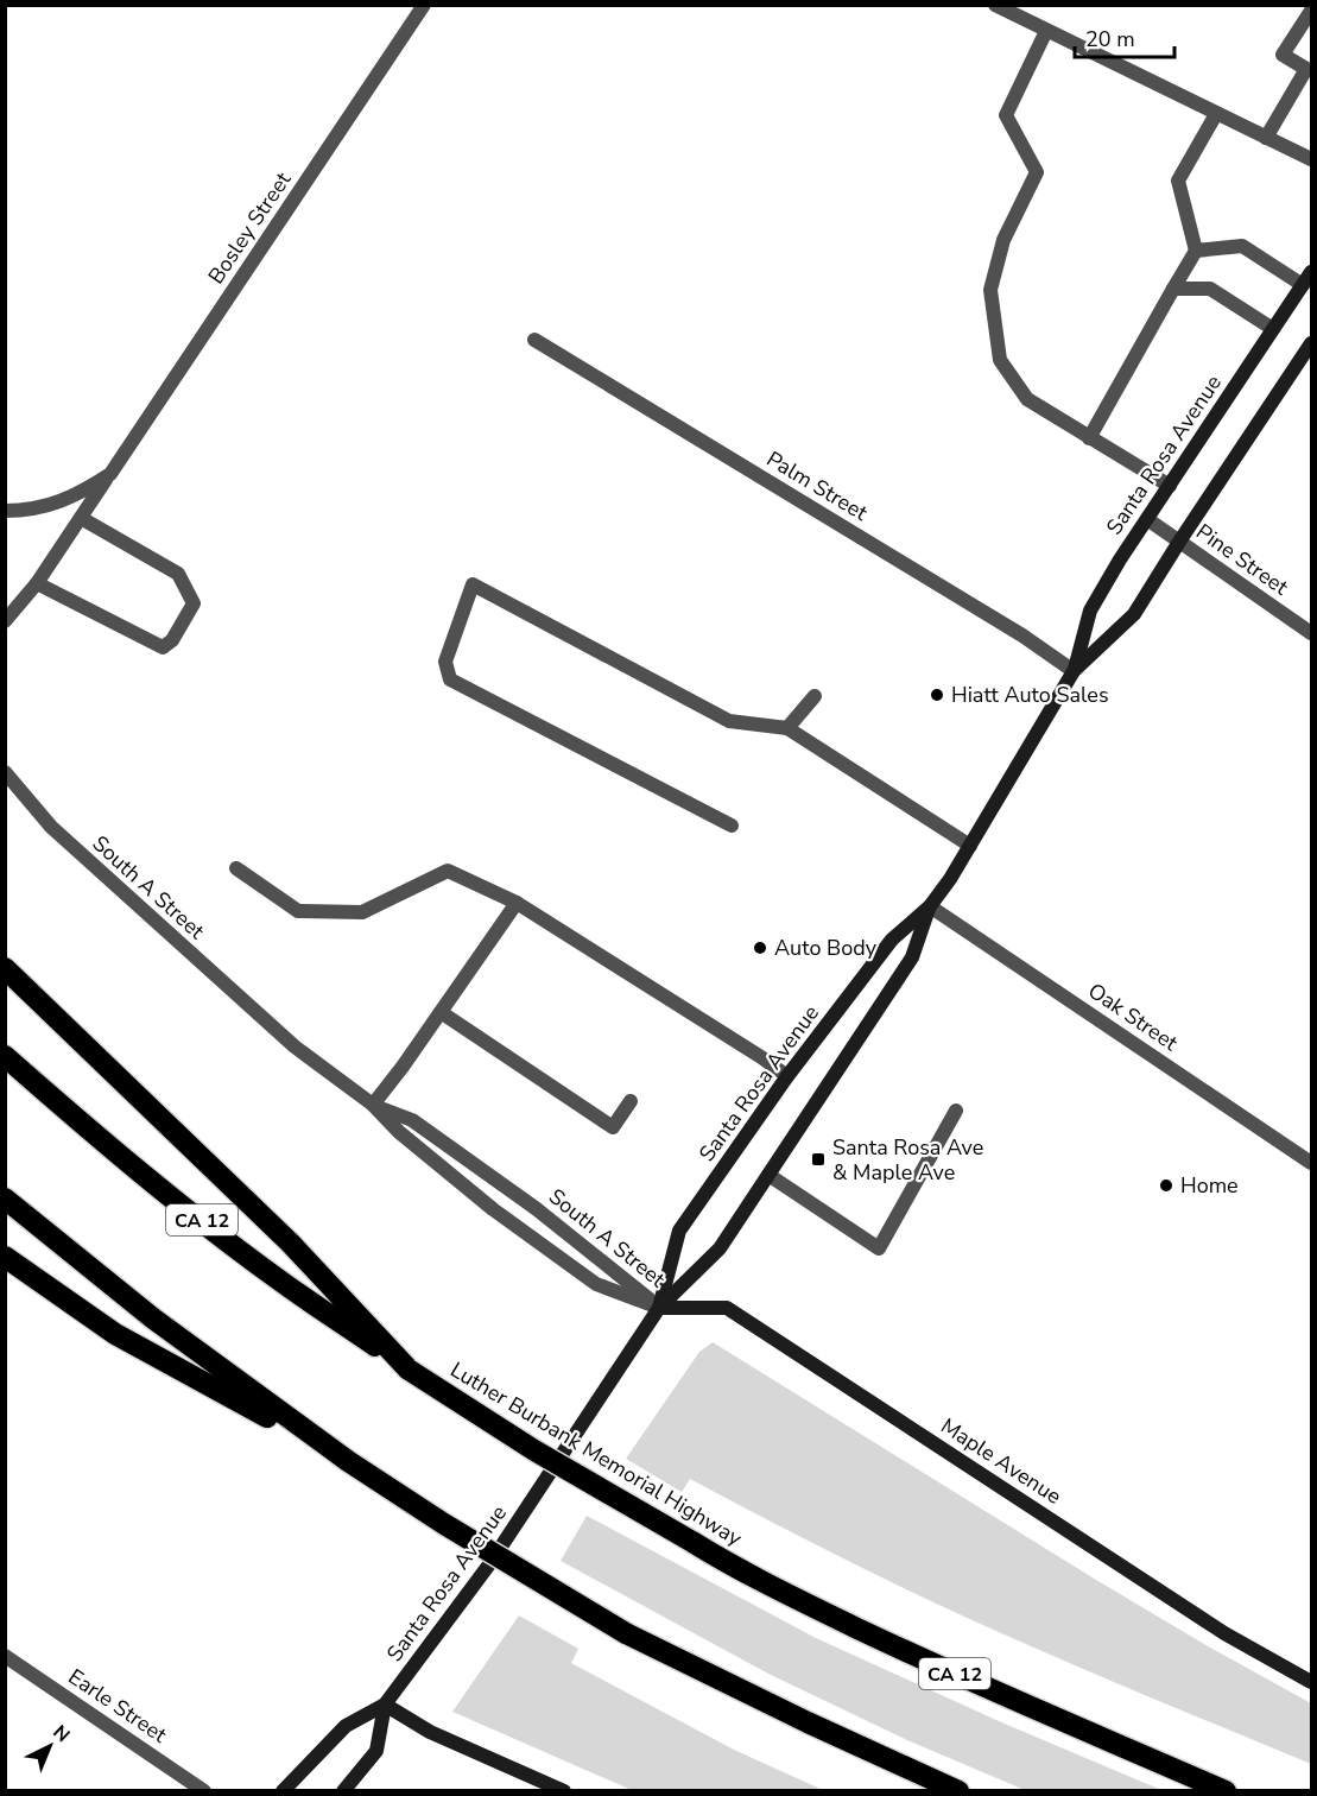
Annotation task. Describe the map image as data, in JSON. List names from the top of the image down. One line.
{"streets":{"highway":["CA 12","Luther Burbank Memorial Highway"],"main road":["Santa Rosa Avenue","Maple Avenue"],"street":["Bosley Street","Palm Street","Pine Street","South A Street","Oak Street","Earle Street"]},"crossings":[["Santa Rosa Avenue","Palm Street"],["Santa Rosa Avenue","Pine Street"],["Santa Rosa Avenue","South A Street"],["Santa Rosa Avenue","Oak Street"],["Santa Rosa Avenue","Maple Avenue"],["South A Street","Maple Avenue"]],"places":{"other":["Hiatt Auto Sales","Auto Body","Home"],"transit":["Santa Rosa Ave & Maple Ave"]},"scale_bar":"20 m","north":"top right"}
